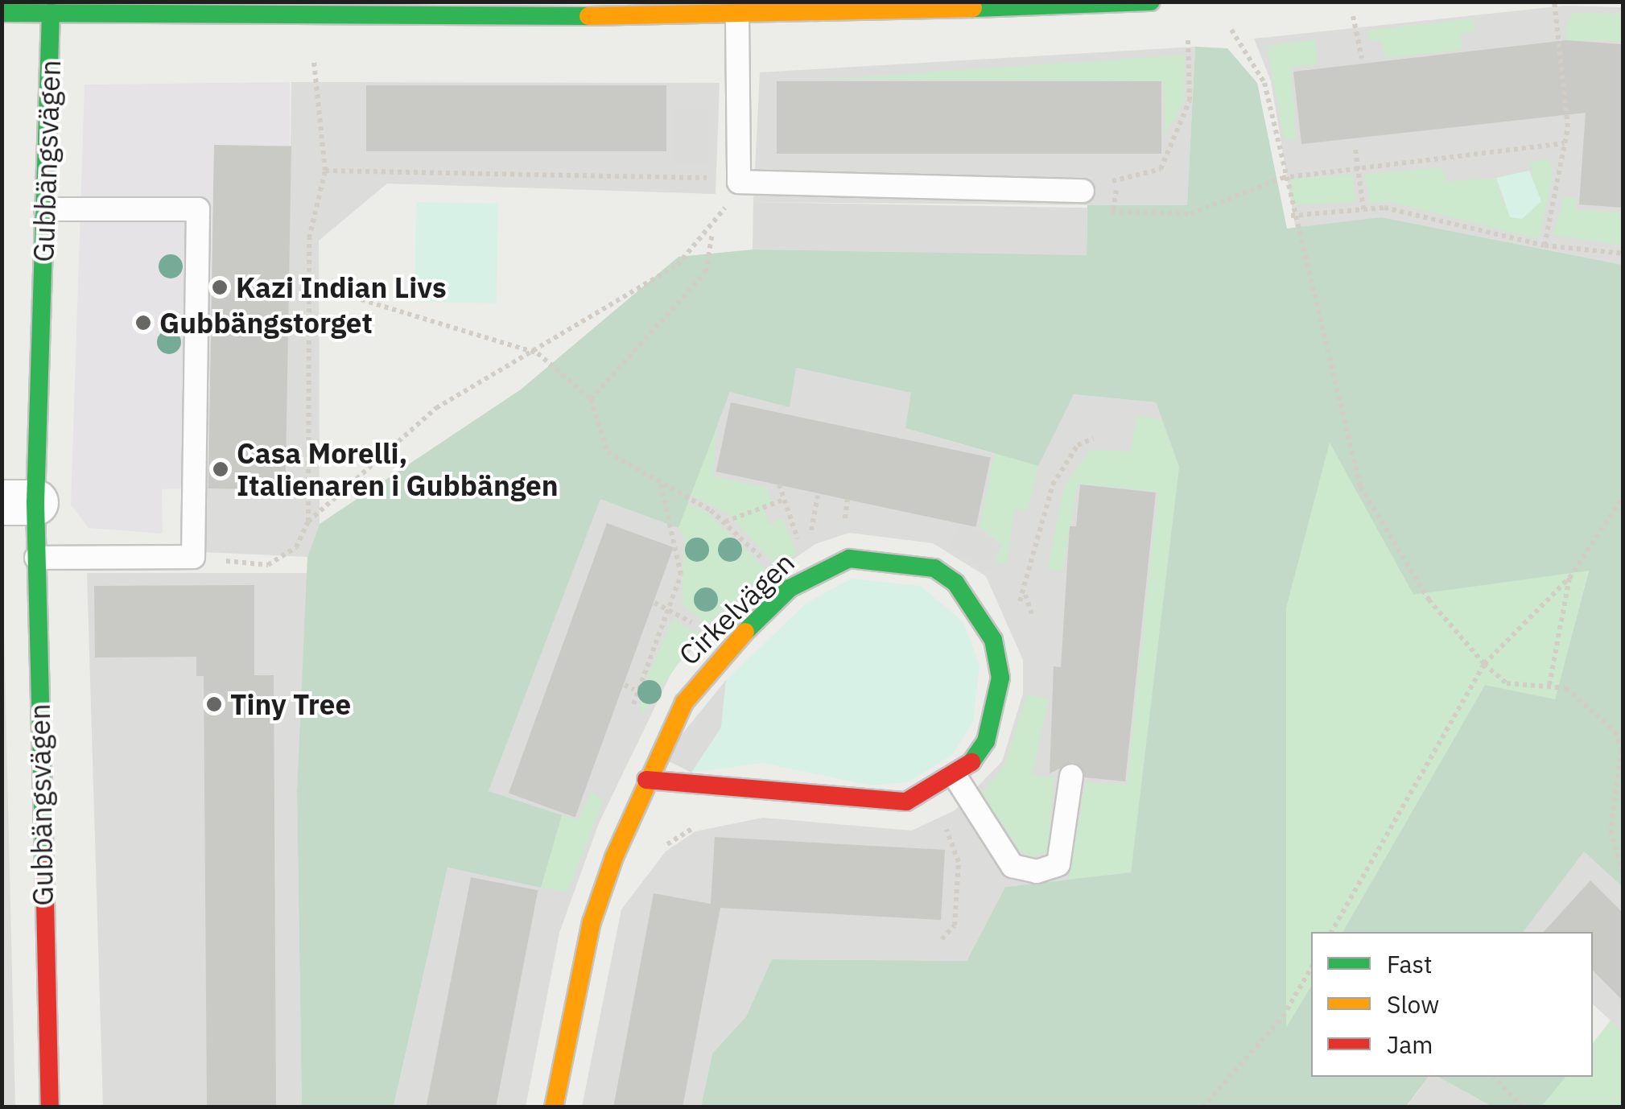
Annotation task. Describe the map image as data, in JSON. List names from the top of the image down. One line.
{"streets":{"street":["Gubbängsvägen","Cirkelvägen"]},"places":["Kazi Indian Livs","Gubbängstorget","Casa Morelli, Italienaren i Gubbängen","Tiny Tree"],"legend":["Fast","Slow","Jam"]}
